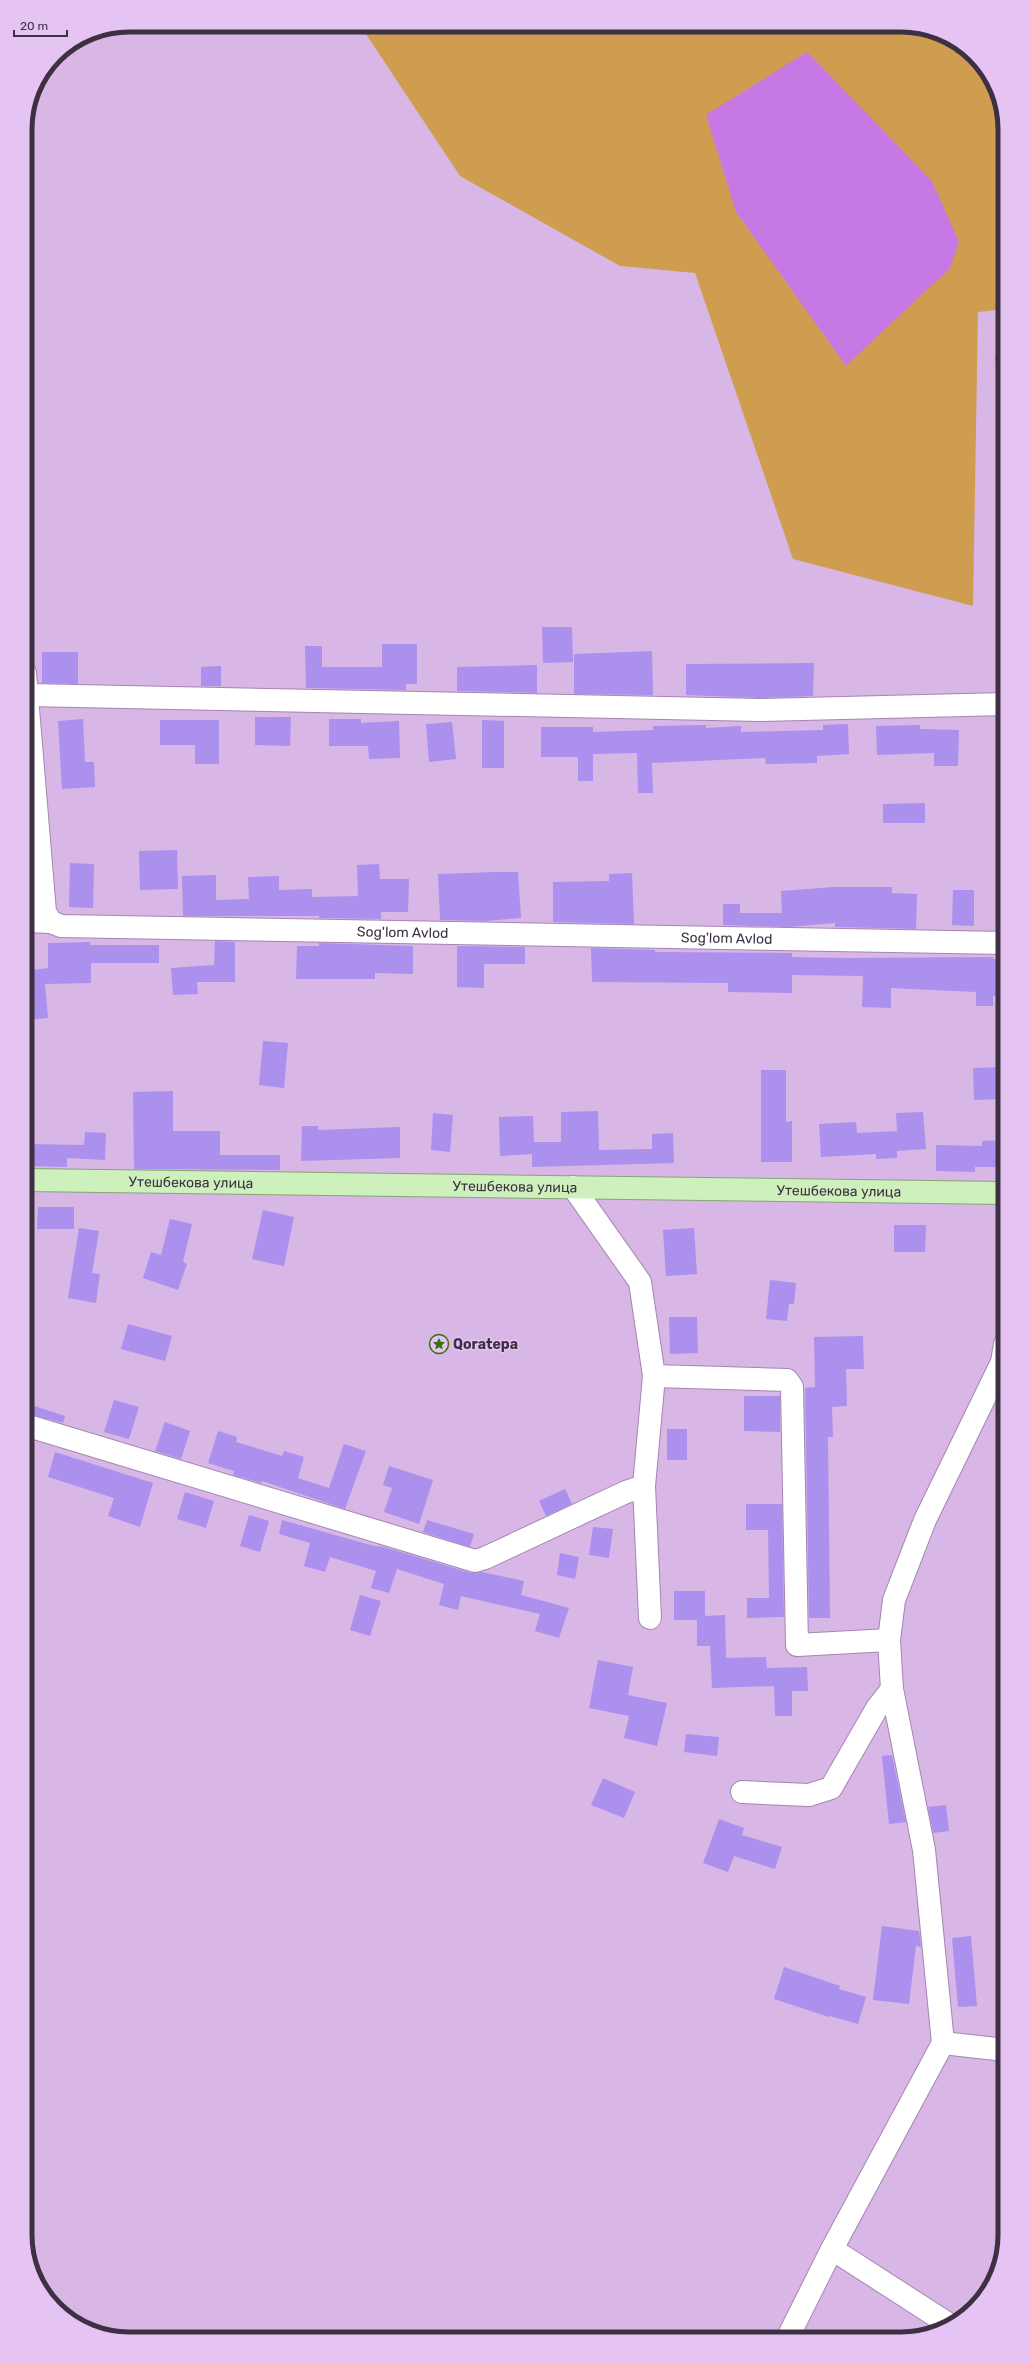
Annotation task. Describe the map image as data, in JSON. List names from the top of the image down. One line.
{"streets":{"main road":["Утешбекова улица"],"street":["Sog'lom Avlod"]},"places":{"place":["Qoratepa"]},"scale_bar":"20 m"}
